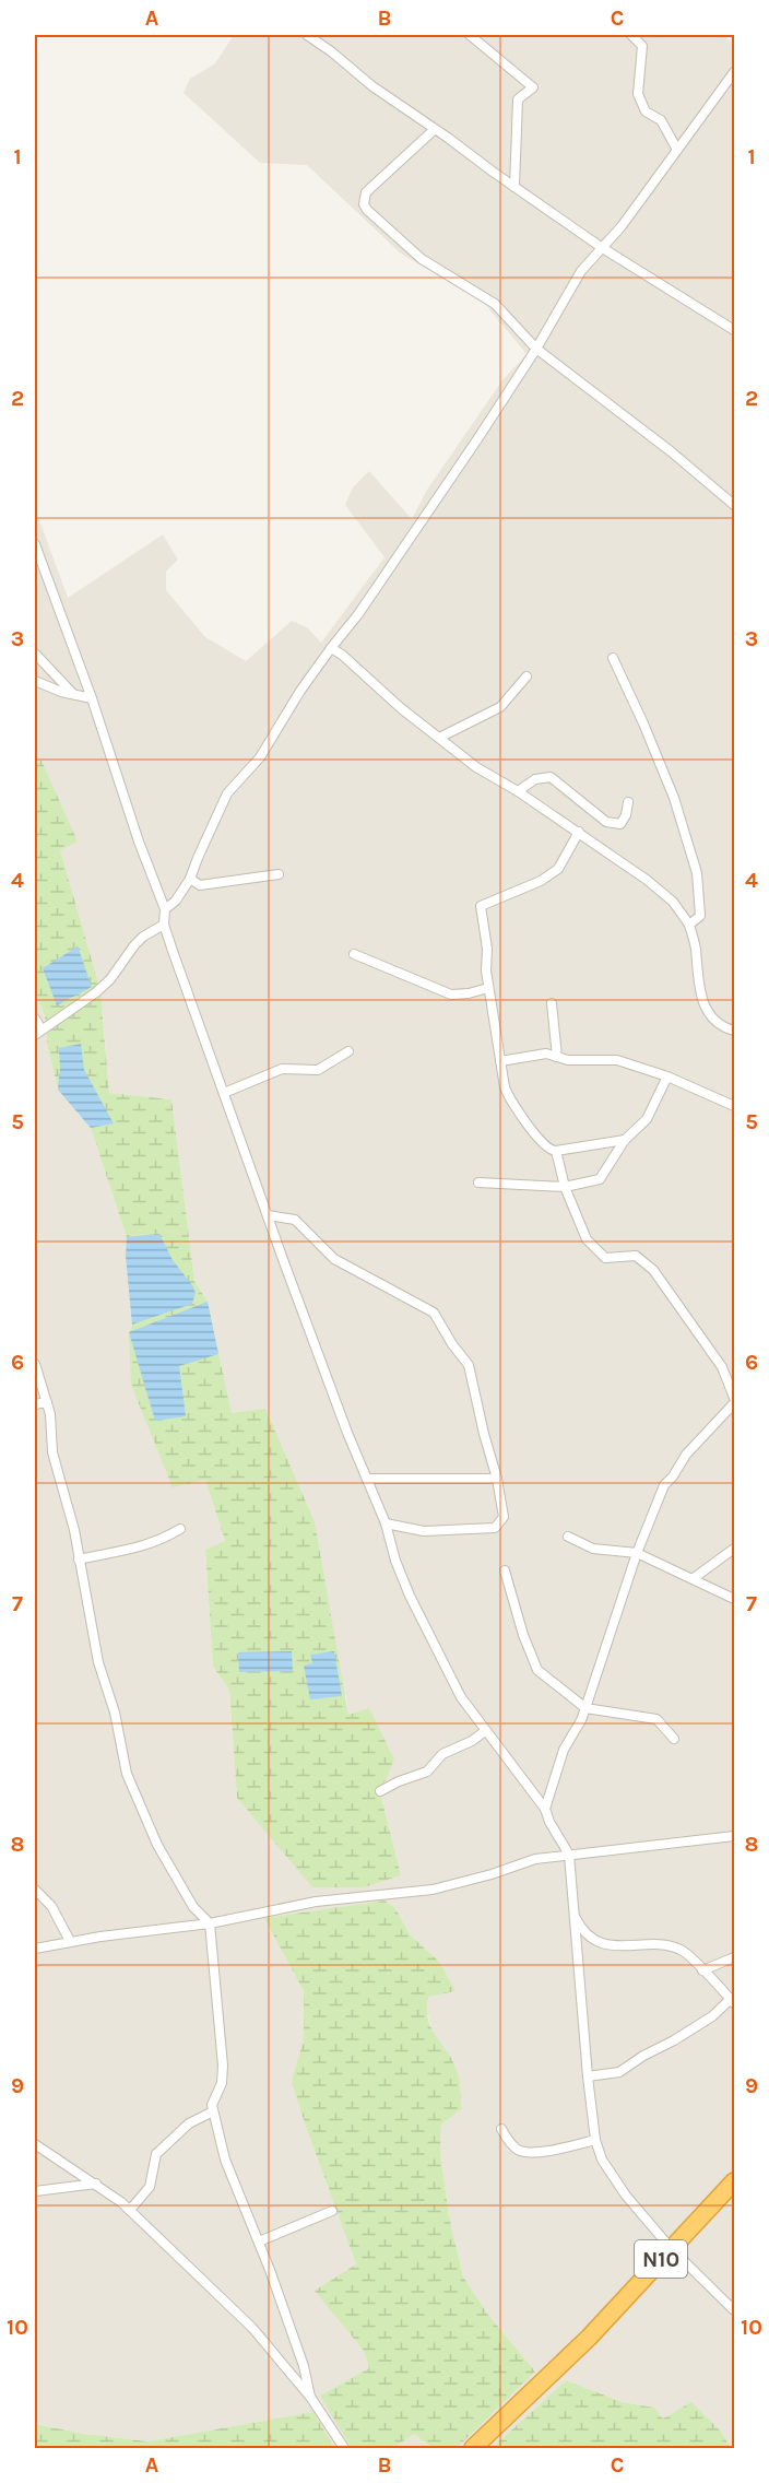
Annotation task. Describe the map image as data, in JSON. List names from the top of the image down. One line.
{"streets":{"highway":["N10"]},"grid":{"columns":["A","B","C"],"rows":["1","2","3","4","5","6","7","8","9","10"]}}
